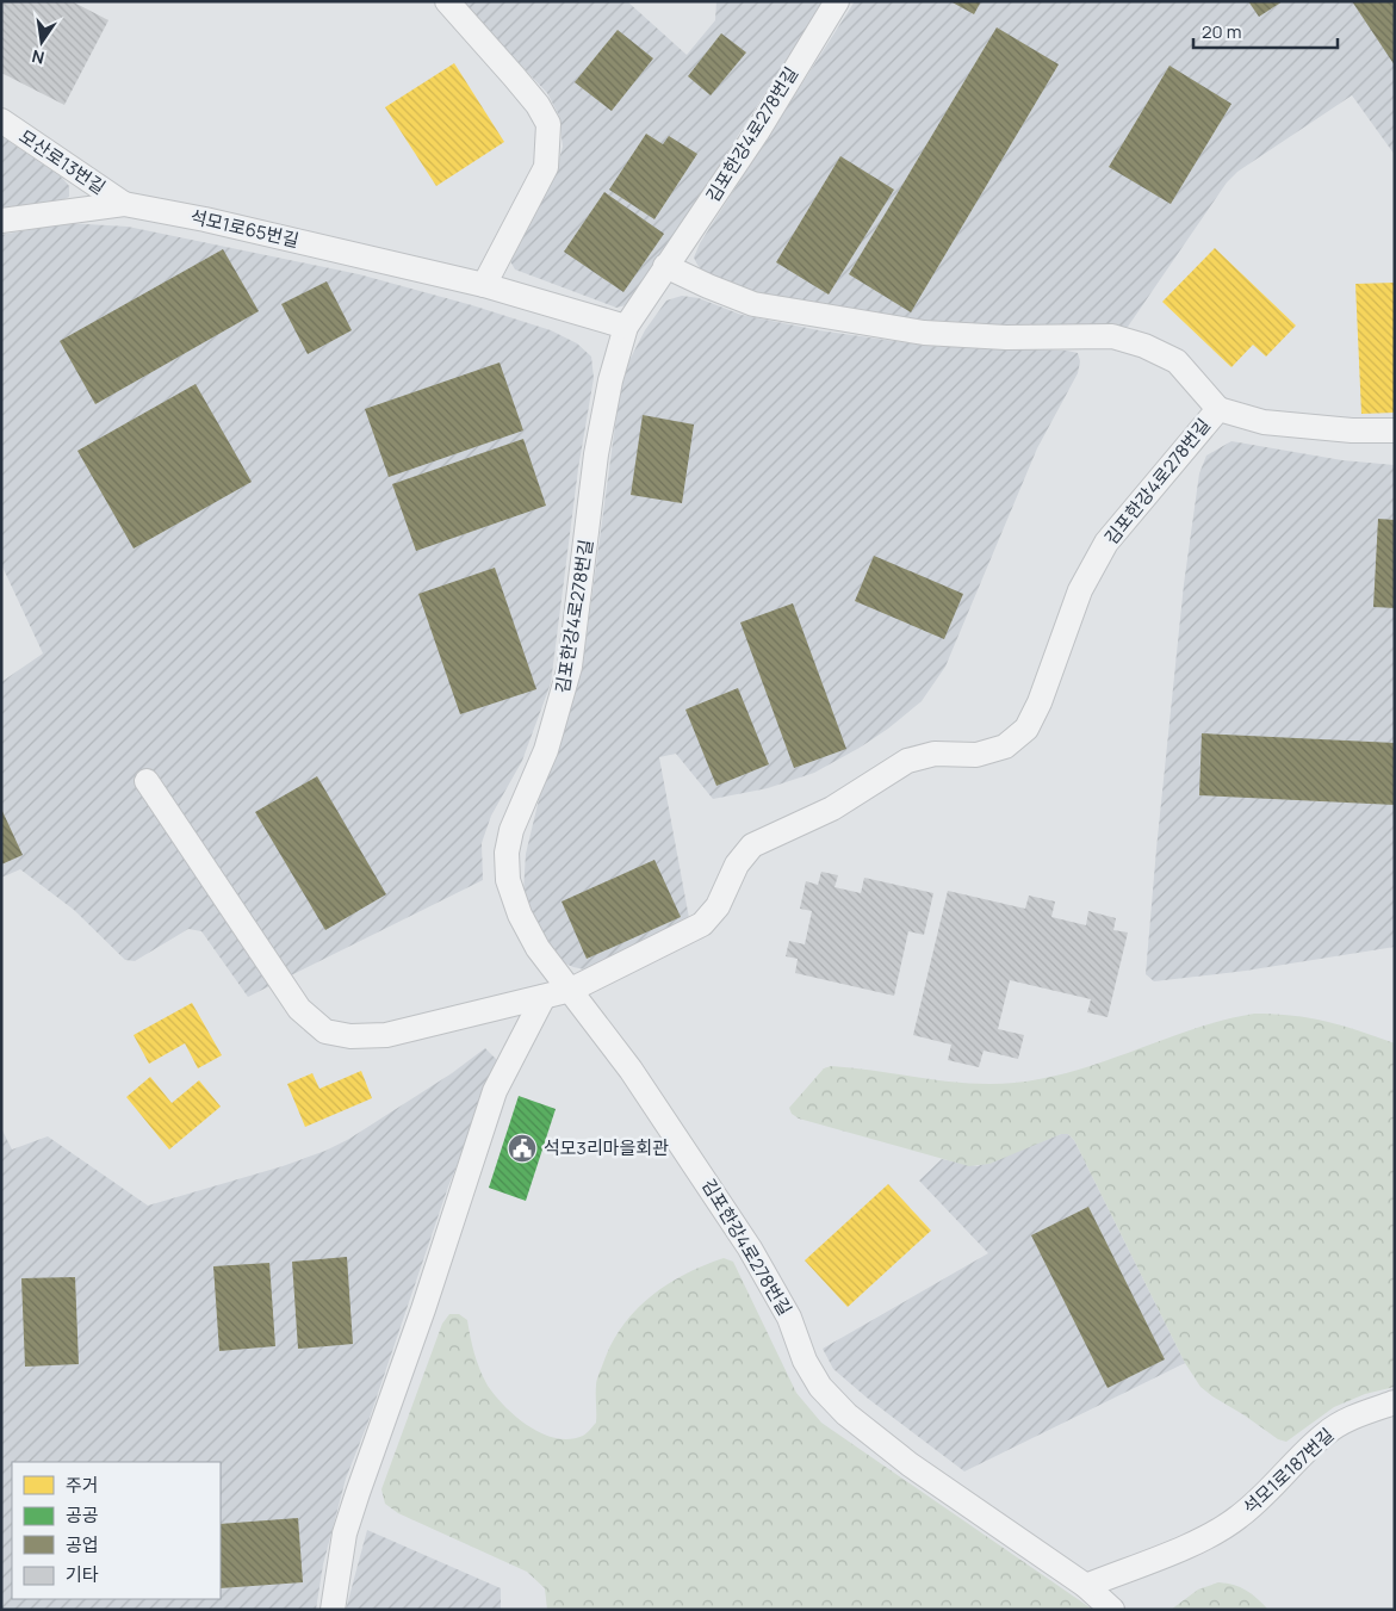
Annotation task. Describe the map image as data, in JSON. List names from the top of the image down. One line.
{"streets":{"lane":["김포한강4로278번길","모산로13번길","석모1로65번길","석모1로187번길"]},"crossings":[["김포한강4로278번길","석모1로65번길"],["김포한강4로278번길","석모1로187번길"],["모산로13번길","석모1로65번길"]],"places":{"public building":["석모3리마을회관"]},"legend":["주거","공공","공업","기타"],"scale_bar":"20 m","north":"bottom"}
